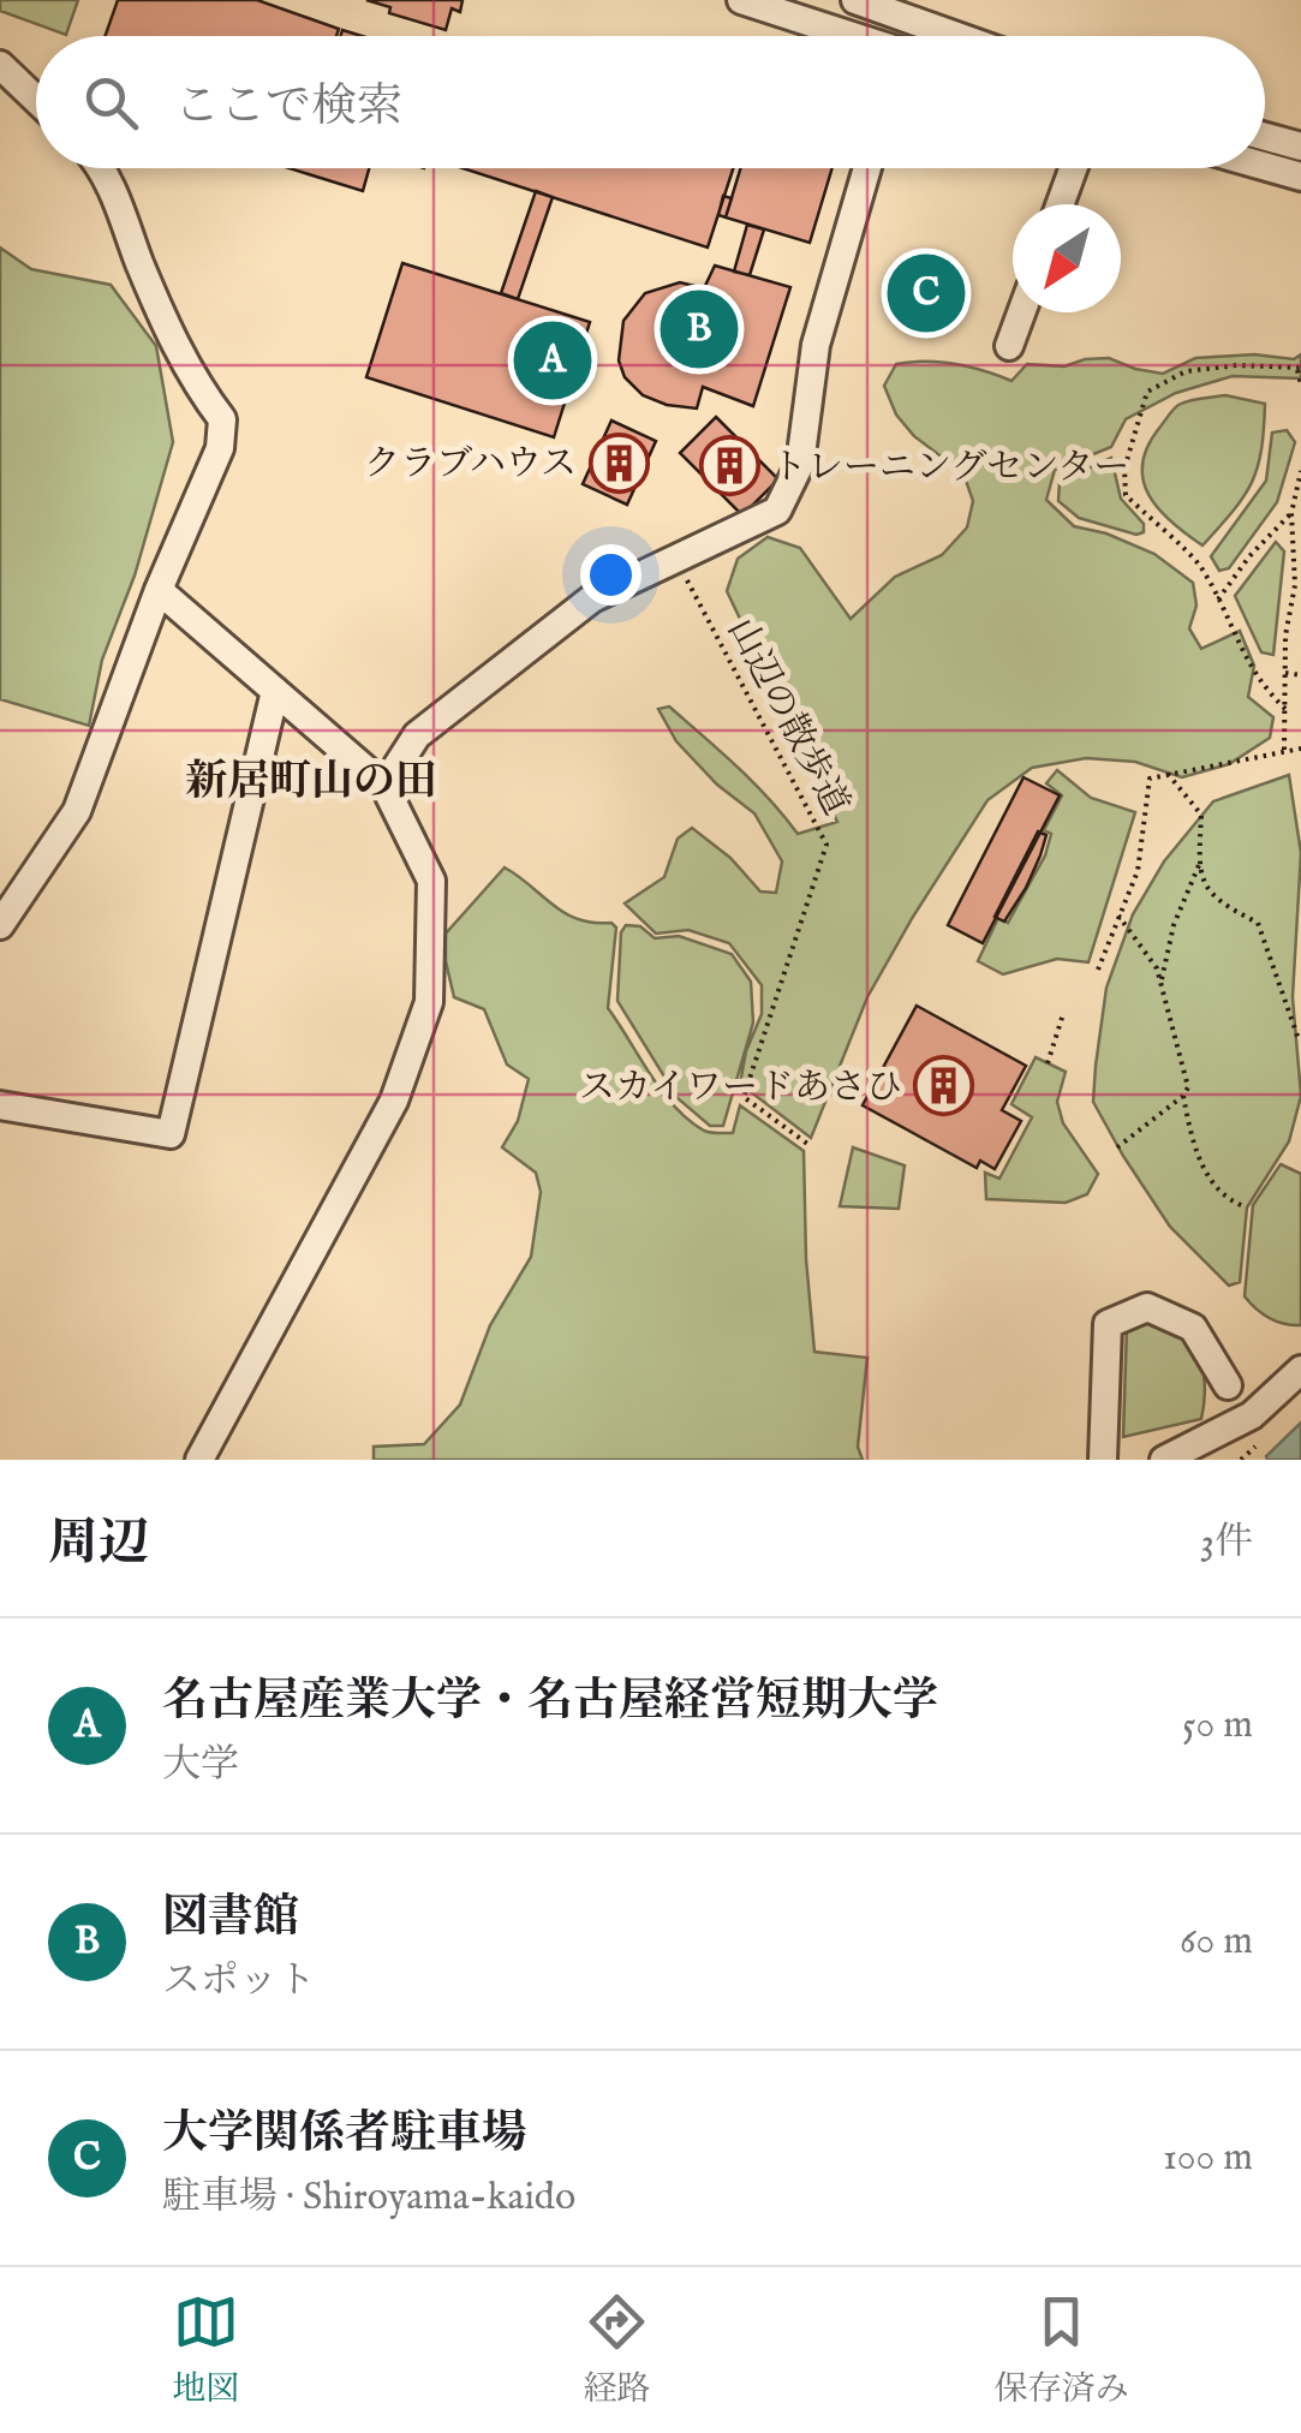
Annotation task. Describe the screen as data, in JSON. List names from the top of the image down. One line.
{"streets":{"path":["山辺の散歩道"]},"districts":["新居町山の田"],"places":{"building":["クラブハウス","トレーニングセンター","スカイワードあさひ"]},"north":"bottom left","page":{"search":"ここで検索","pins":["C","B","A"],"heading":["周辺","3件"],"list":[{"mark":"A","name":"名古屋産業大学・名古屋経営短期大学","note":"大学","value":"50 m"},{"mark":"B","name":"図書館","note":"スポット","value":"60 m"},{"mark":"C","name":"大学関係者駐車場","note":"駐車場 · Shiroyama-kaido","value":"100 m"}],"nav":["地図","経路","保存済み"]}}
